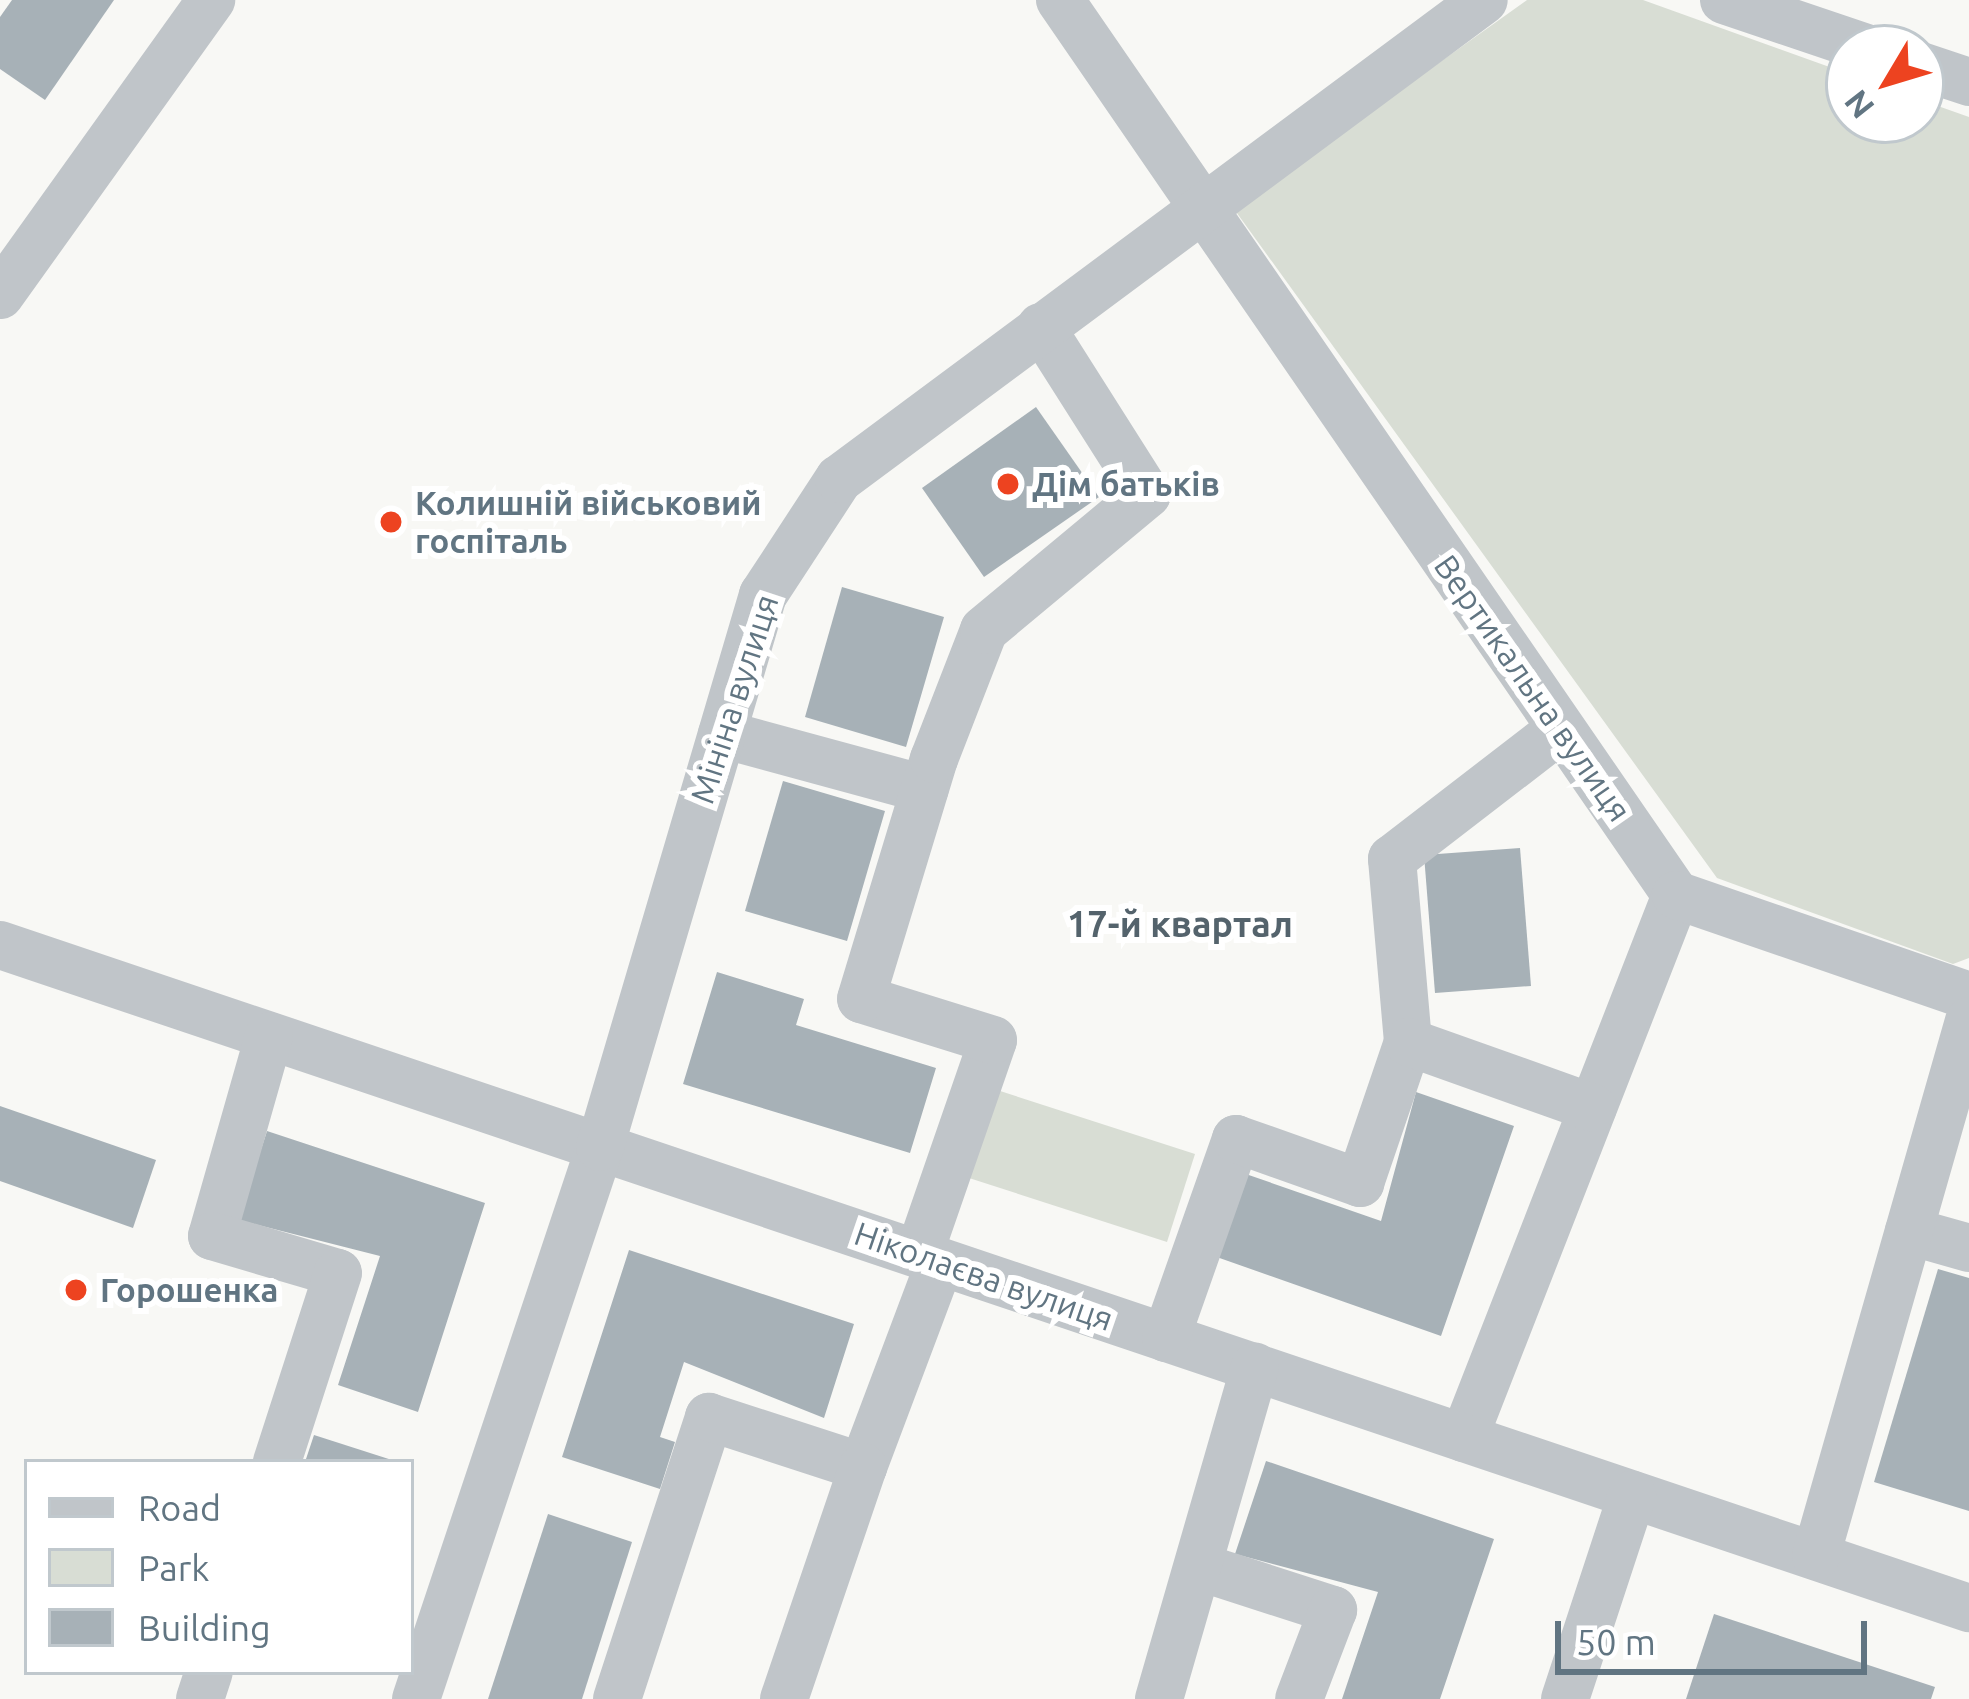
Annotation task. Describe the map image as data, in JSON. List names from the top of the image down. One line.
{"streets":{"street":["Вертикальна вулиця","Мініна вулиця","Ніколаєва вулиця"]},"crossings":[["Вертикальна вулиця","Мініна вулиця"],["Мініна вулиця","Ніколаєва вулиця"]],"districts":["17-й квартал"],"places":["Дім батьків","Колишній військовий госпіталь","Горошенка"],"legend":["Road","Park","Building"],"scale_bar":"50 m","north":"bottom left"}
